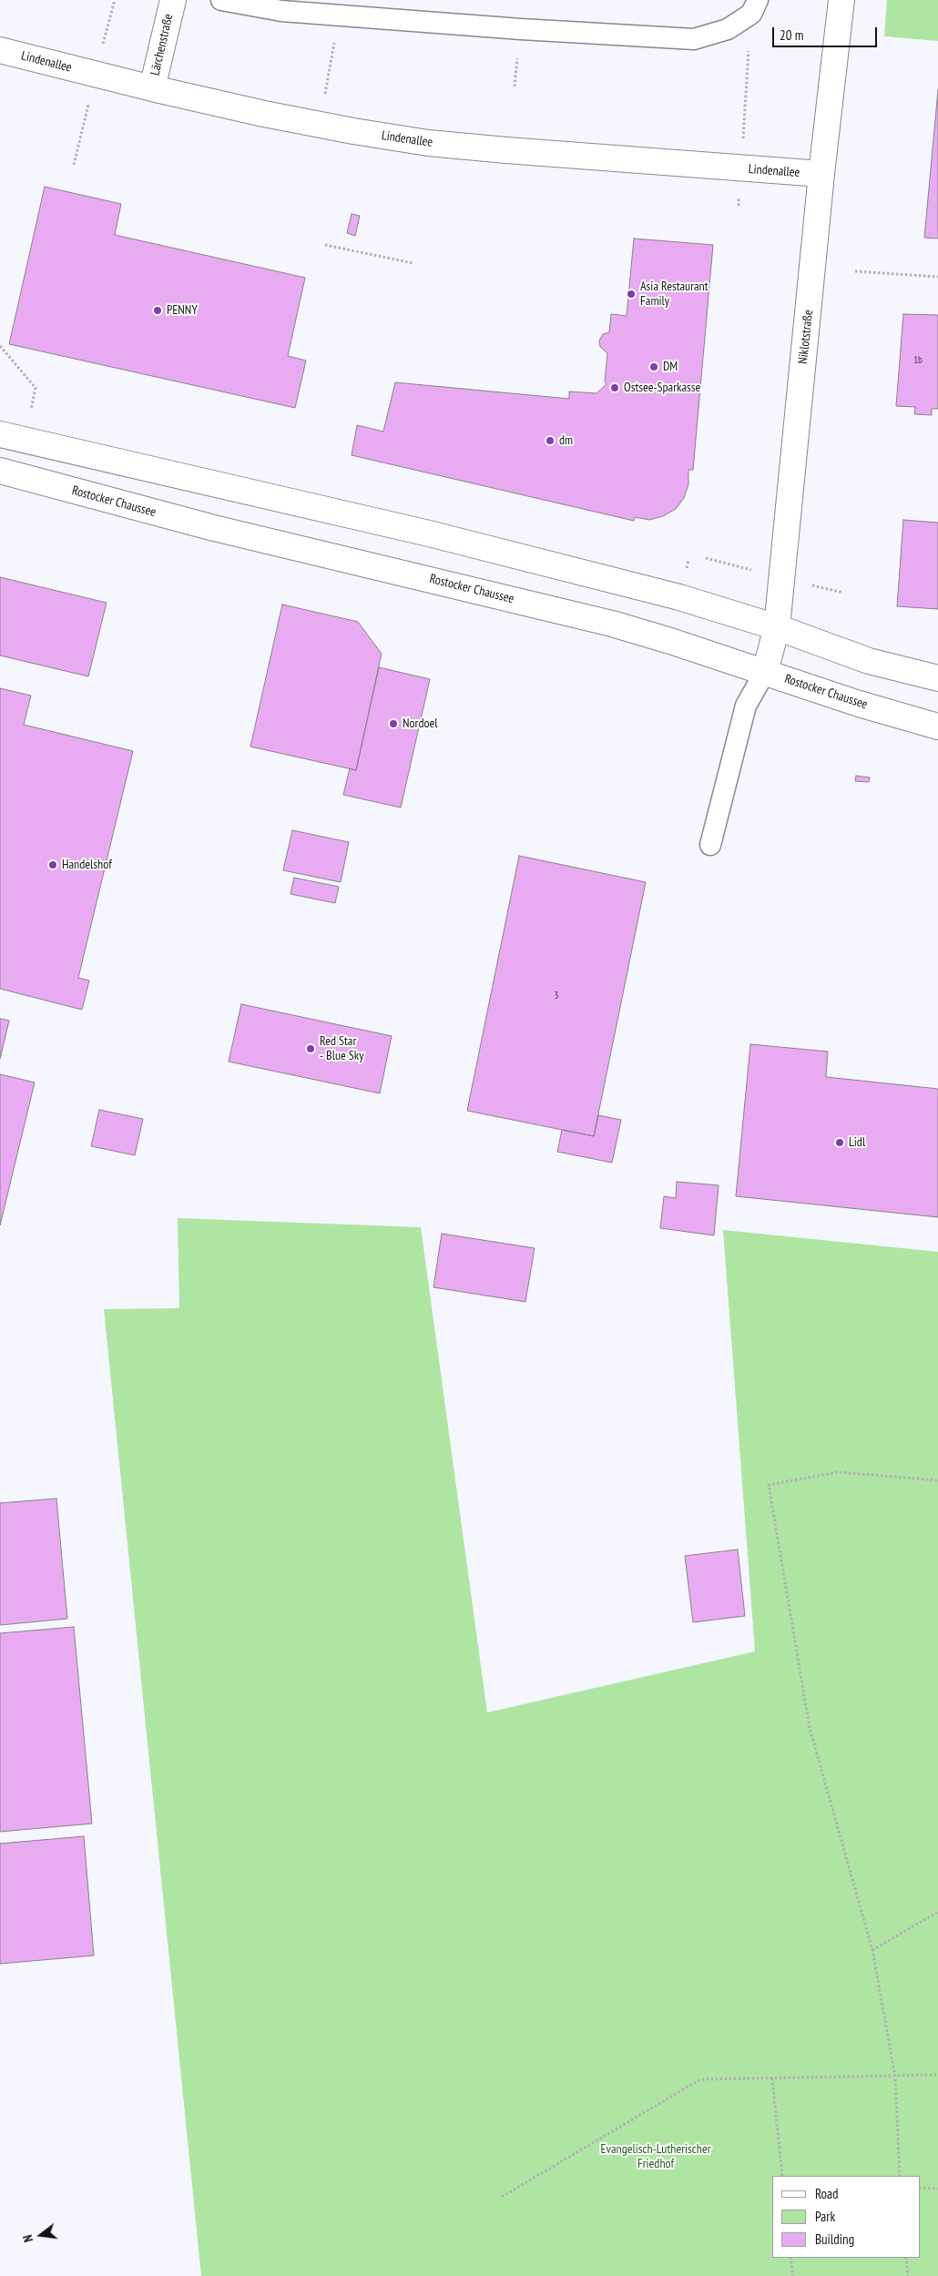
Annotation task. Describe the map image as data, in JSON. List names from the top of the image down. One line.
{"streets":{"main road":["Lärchenstraße","Lindenallee","Niklotstraße","Rostocker Chaussee"]},"crossings":[["Lärchenstraße","Lindenallee"],["Lindenallee","Niklotstraße"],["Niklotstraße","Rostocker Chaussee"]],"parks":["Evangelisch-Lutherischer Friedhof"],"places":["Asia Restaurant Family","PENNY","DM","Ostsee-Sparkasse","dm","Nordoel","Handelshof","Red Star - Blue Sky","Lidl"],"house_numbers":["1b","3"],"legend":["Road","Park","Building"],"scale_bar":"20 m","north":"left"}
